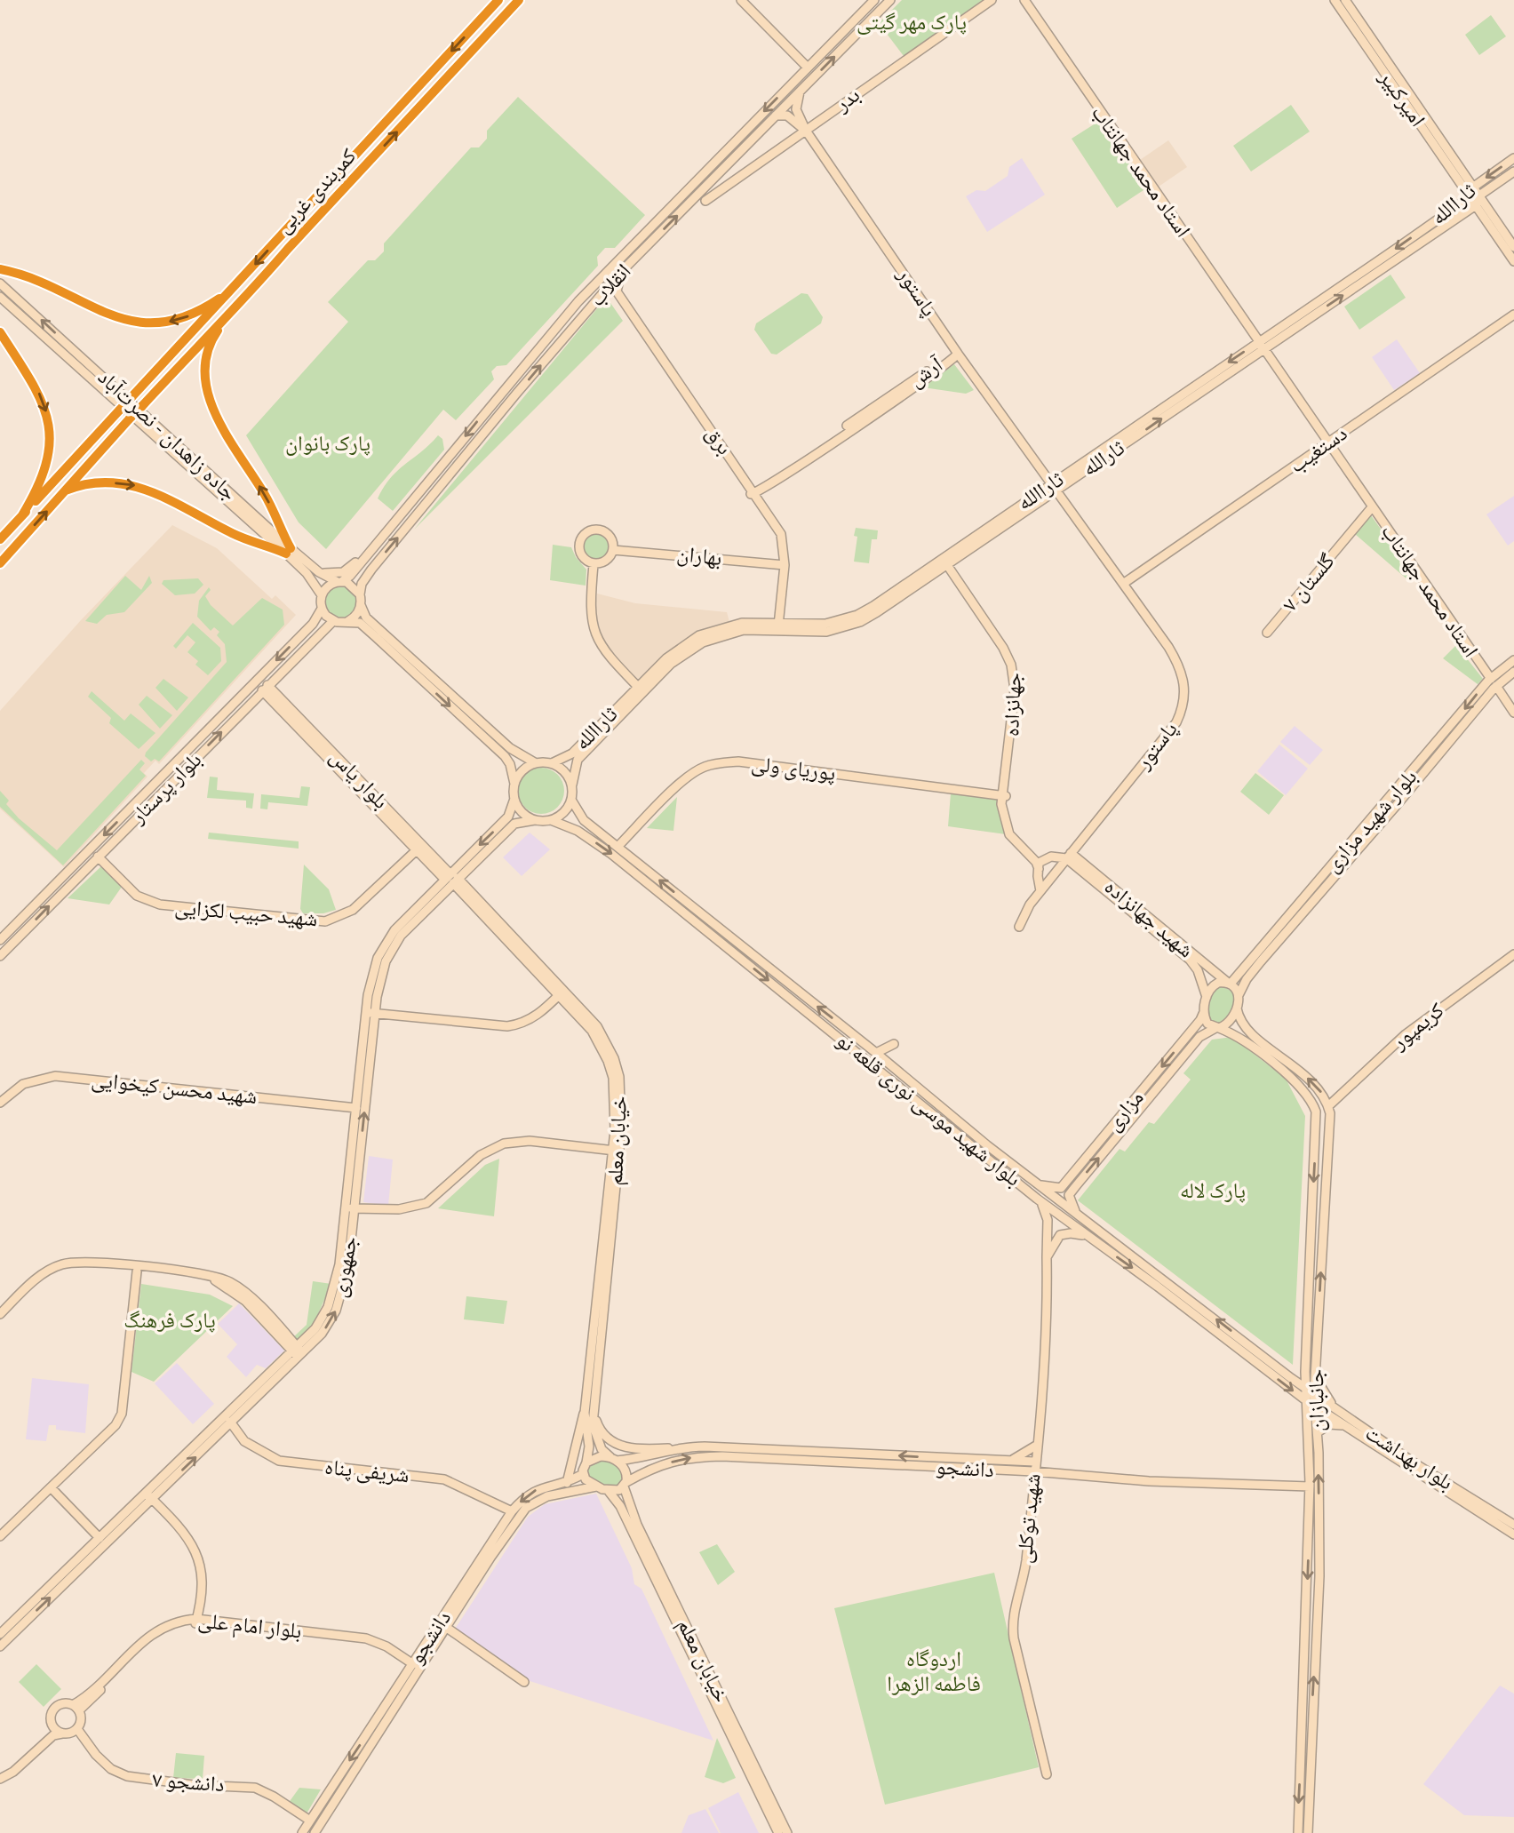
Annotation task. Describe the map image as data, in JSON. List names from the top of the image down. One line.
{"streets":{"highway":["کمربندی غربی"],"main road":["امیرکبیر","بدر","استاد محمد جهانتاب","ثاراالله","انقلاب","پاستور","آرش","جاده زاهدان - نصرت‌آباد","برق","دستغیب","ثارالله","بهاران","گلستان ۷","جهانزاده","پوریای ولی","بلوار یاس","بلوار پرستار","بلوار شهید مزاری","شهید حبیب لکزایی","شهید جهانزاده","کریمپور","شهید محسن کیخوایی","بلوار شهید موسی نوری قلعه نو","مزاری","خیابان معلم","جمهوری","جانبازان","بلوار بهداشت","دانشجو","شریفی پناه","شهید توکلی","بلوار امام علی","دانشجو ۷"]},"crossings":[["امیرکبیر","ثاراالله"],["امیرکبیر","ثارالله"],["بدر","پاستور"],["استاد محمد جهانتاب","ثاراالله"],["استاد محمد جهانتاب","دستغیب"],["استاد محمد جهانتاب","ثارالله"],["استاد محمد جهانتاب","گلستان ۷"],["استاد محمد جهانتاب","بلوار شهید مزاری"],["ثاراالله","ثارالله"],["ثاراالله","بلوار شهید موسی نوری قلعه نو"],["ثاراالله","جمهوری"],["انقلاب","جاده زاهدان - نصرت‌آباد"],["انقلاب","برق"],["انقلاب","بلوار پرستار"],["پاستور","آرش"],["پاستور","دستغیب"],["پاستور","ثارالله"],["پاستور","شهید جهانزاده"],["آرش","برق"],["جاده زاهدان - نصرت‌آباد","بلوار پرستار"],["برق","ثارالله"],["برق","بهاران"],["ثارالله","جهانزاده"],["ثارالله","بلوار شهید موسی نوری قلعه نو"],["ثارالله","جمهوری"],["جهانزاده","پوریای ولی"],["پوریای ولی","بلوار شهید موسی نوری قلعه نو"],["بلوار یاس","بلوار پرستار"],["بلوار یاس","شهید حبیب لکزایی"],["بلوار یاس","خیابان معلم"],["بلوار یاس","جمهوری"],["بلوار پرستار","شهید حبیب لکزایی"],["بلوار شهید مزاری","شهید جهانزاده"],["بلوار شهید مزاری","مزاری"],["بلوار شهید مزاری","جانبازان"],["شهید جهانزاده","مزاری"],["شهید جهانزاده","جانبازان"],["کریمپور","جانبازان"],["شهید محسن کیخوایی","جمهوری"],["بلوار شهید موسی نوری قلعه نو","جمهوری"],["بلوار شهید موسی نوری قلعه نو","جانبازان"],["بلوار شهید موسی نوری قلعه نو","بلوار بهداشت"],["بلوار شهید موسی نوری قلعه نو","شهید توکلی"],["مزاری","جانبازان"],["خیابان معلم","جمهوری"],["خیابان معلم","دانشجو"],["جمهوری","شریفی پناه"],["جانبازان","بلوار بهداشت"],["جانبازان","دانشجو"],["دانشجو","شریفی پناه"],["دانشجو","شهید توکلی"],["دانشجو","بلوار امام علی"],["دانشجو","دانشجو ۷"],["بلوار امام علی","دانشجو ۷"]],"one_way":["ثاراالله"],"parks":["پارک مهر گیتی","پارک بانوان","پارک لاله","پارک فرهنگ","اردوگاه فاطمه الزهرا"]}
